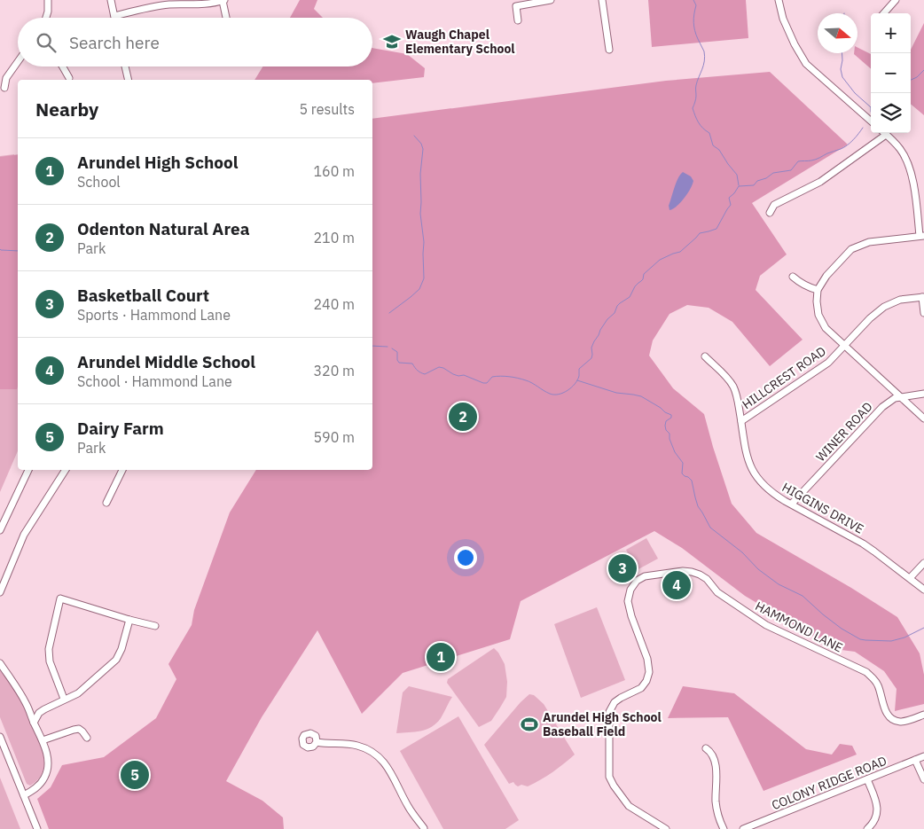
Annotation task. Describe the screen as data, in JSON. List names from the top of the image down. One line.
{"streets":{"street":["HILLCREST ROAD","WINER ROAD","HIGGINS DRIVE","HAMMOND LANE","COLONY RIDGE ROAD"]},"crossings":[["HILLCREST ROAD","HIGGINS DRIVE"],["WINER ROAD","HIGGINS DRIVE"]],"places":{"school or university":["Waugh Chapel Elementary School"],"sports":["Arundel High School Baseball Field"]},"north":"right","page":{"map_buttons":["+","−"],"search":"Search here","heading":["Nearby","5 results"],"list":[{"mark":"1","name":"Arundel High School","note":"School","value":"160 m"},{"mark":"2","name":"Odenton Natural Area","note":"Park","value":"210 m"},{"mark":"3","name":"Basketball Court","note":"Sports · Hammond Lane","value":"240 m"},{"mark":"4","name":"Arundel Middle School","note":"School · Hammond Lane","value":"320 m"},{"mark":"5","name":"Dairy Farm","note":"Park","value":"590 m"}],"pins":["2","3","4","1","5"]}}
